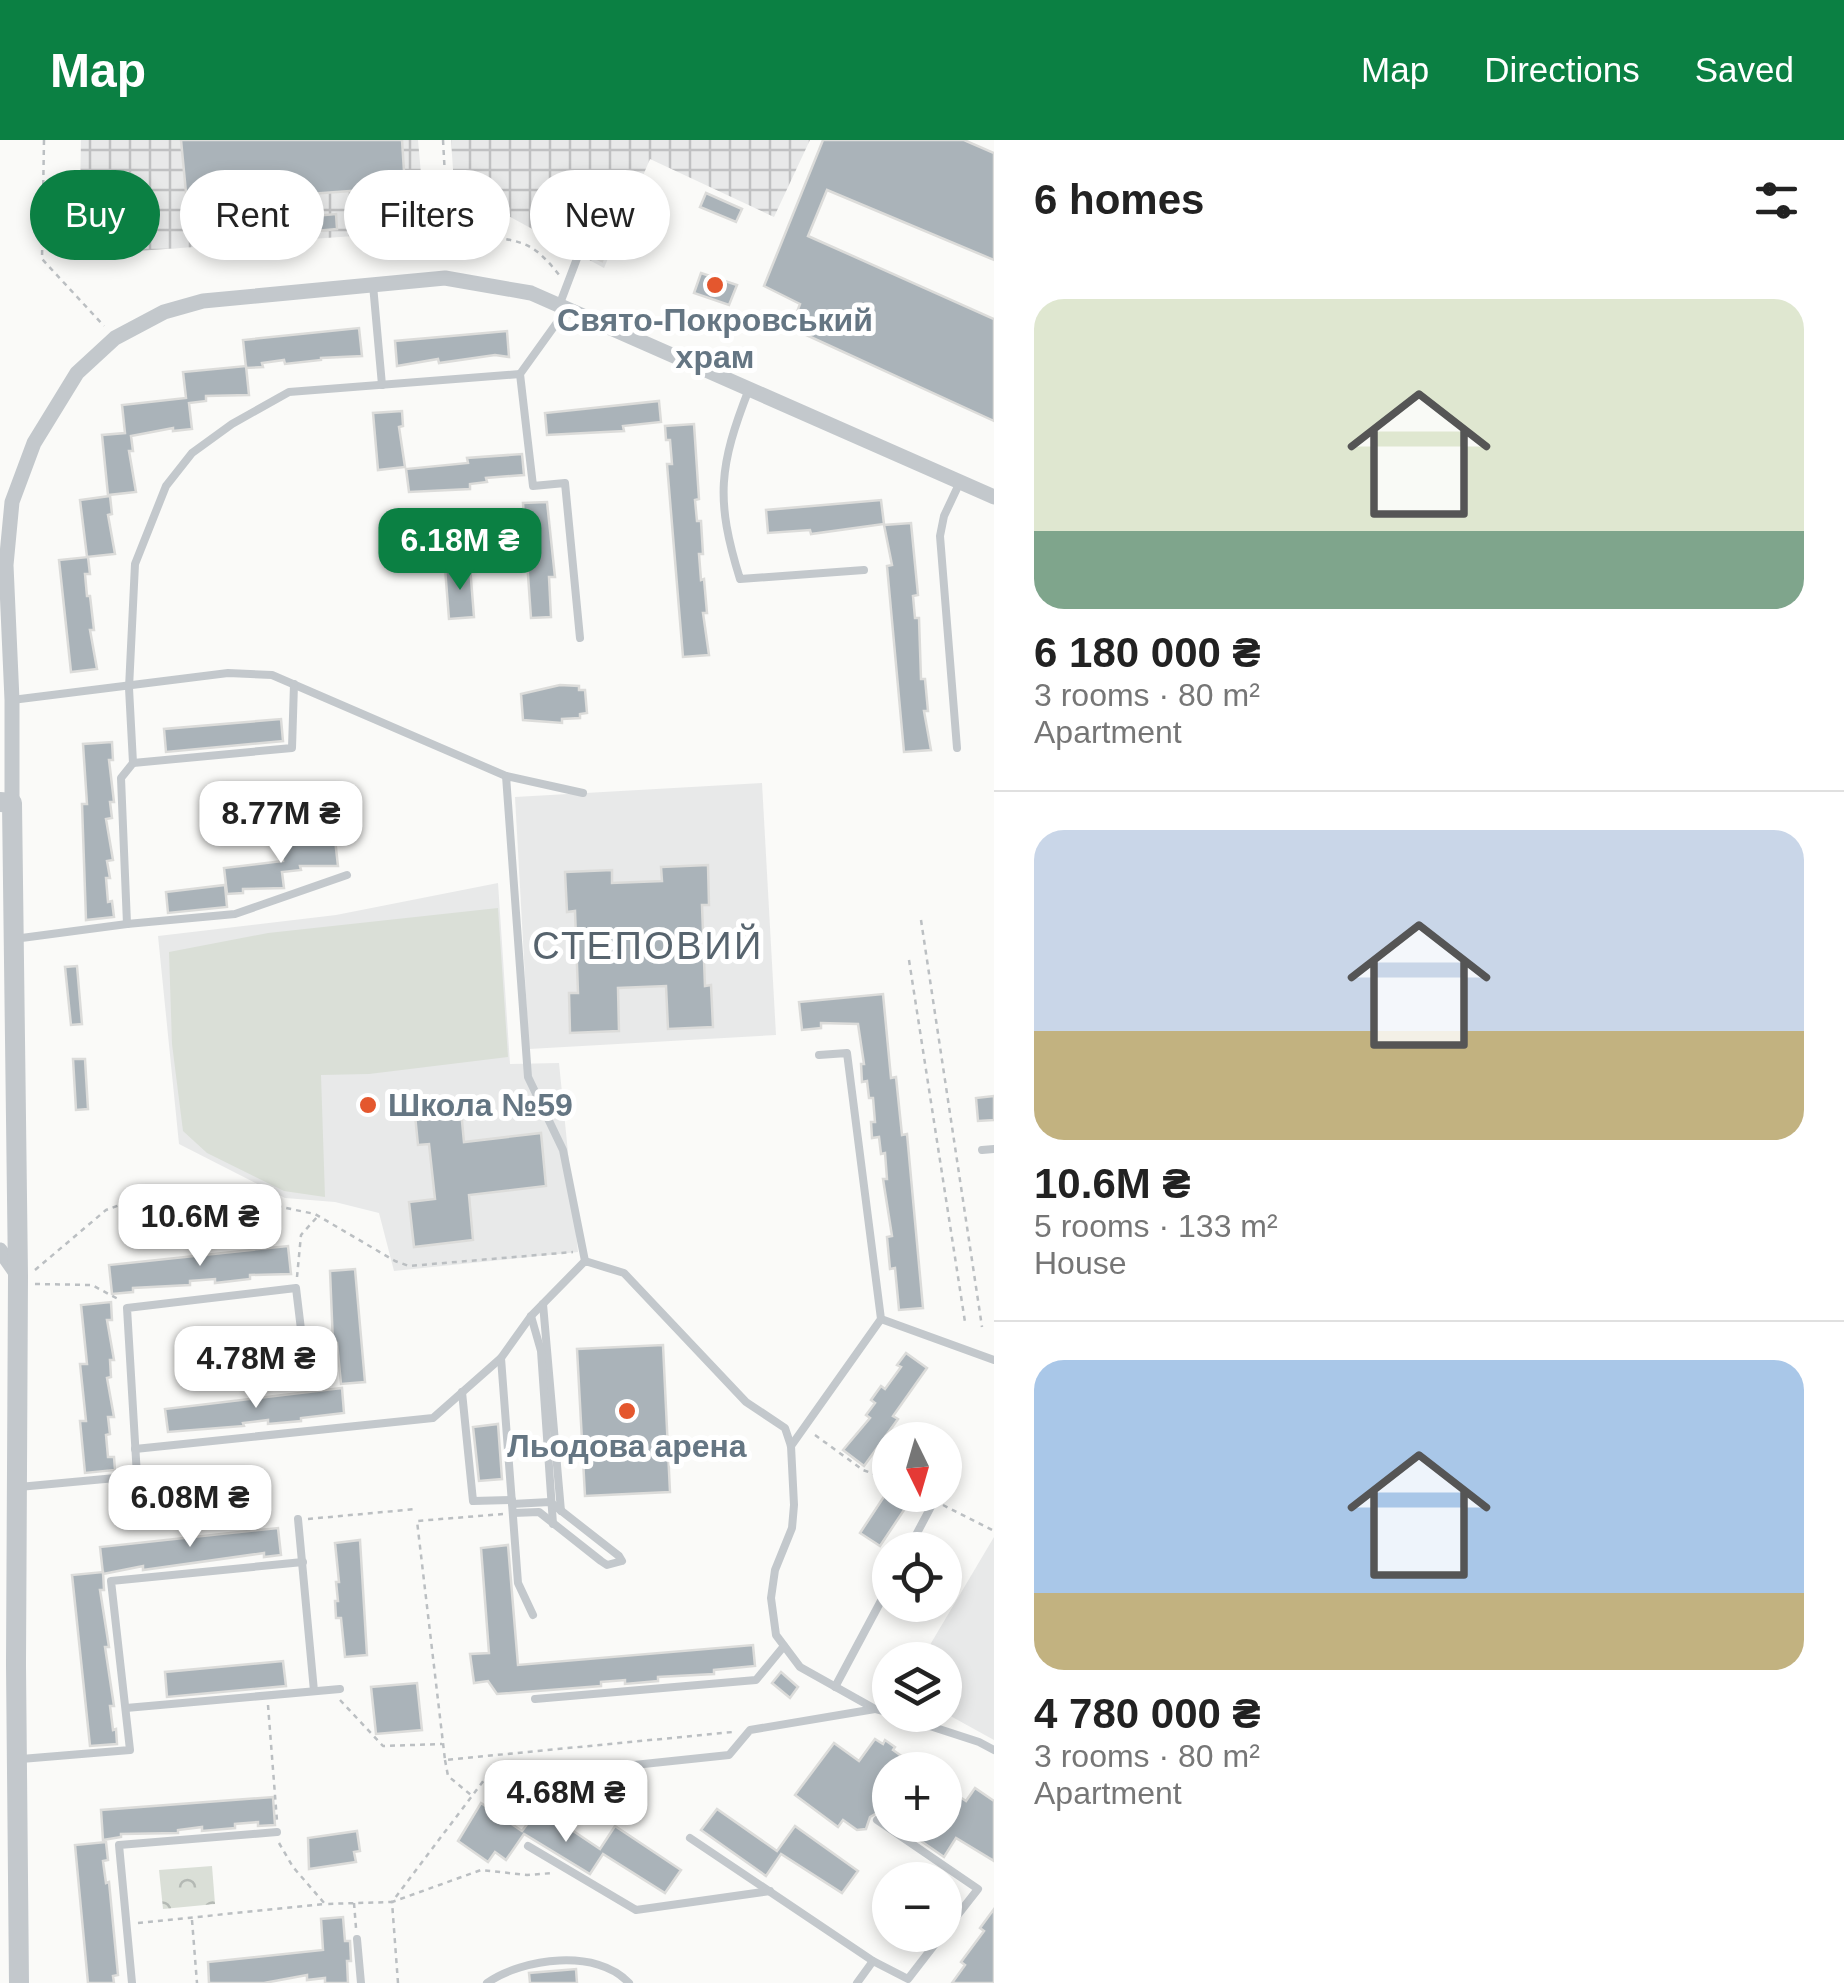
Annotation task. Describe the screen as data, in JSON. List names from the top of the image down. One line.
{"districts":["СТЕПОВИЙ"],"places":["Свято-Покровський храм","Школа №59","Льодова арена"],"north":"bottom","page":{"header":"Map","nav":["Map","Directions","Saved"],"heading":"6 homes","chip":["Buy","Rent","Filters","New"],"list":[{"name":"6 180 000 ₴","note":"3 rooms · 80 m² · Apartment"},{"name":"10.6M ₴","note":"5 rooms · 133 m² · House"},{"name":"4 780 000 ₴","note":"3 rooms · 80 m² · Apartment"}],"price":["6.18M ₴","8.77M ₴","10.6M ₴","4.78M ₴","6.08M ₴","4.68M ₴"],"map_buttons":["+","−"]}}
